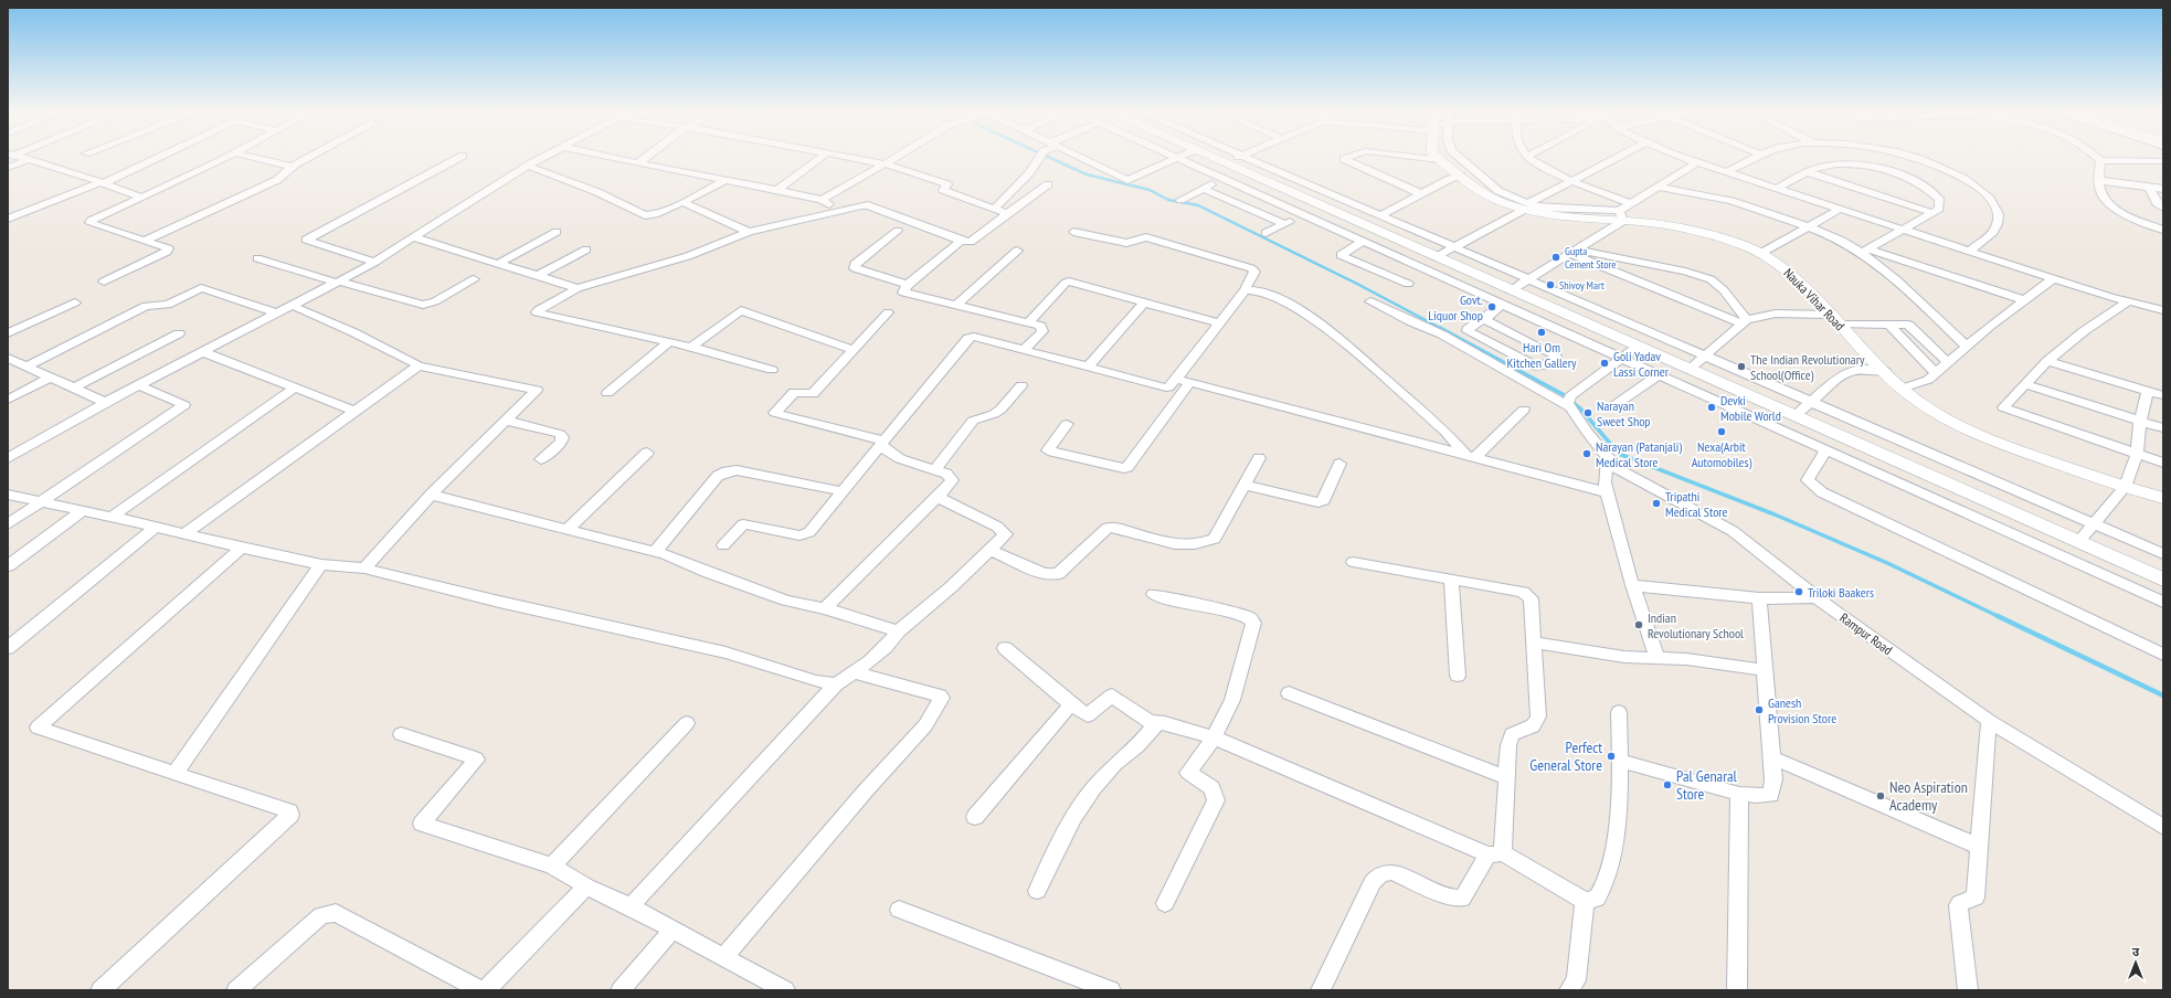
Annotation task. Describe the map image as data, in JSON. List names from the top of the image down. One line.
{"streets":{"street":["Nauka Vihar Road","Rampur Road"]},"places":["Gupta Cement Store","Shivoy Mart","Govt. Liquor Shop","Hari Om Kitchen Gallery","Goli Yadav Lassi Corner","The Indian Revolutionary School(Office)","Devki Mobile World","Narayan Sweet Shop","Nexa(Arbit Automobiles)","Narayan (Patanjali) Medical Store","Tripathi Medical Store","Triloki Baakers","Indian Revolutionary School","Ganesh Provision Store","Perfect General Store","Pal Genaral Store","Neo Aspiration Academy"],"north":"top"}
